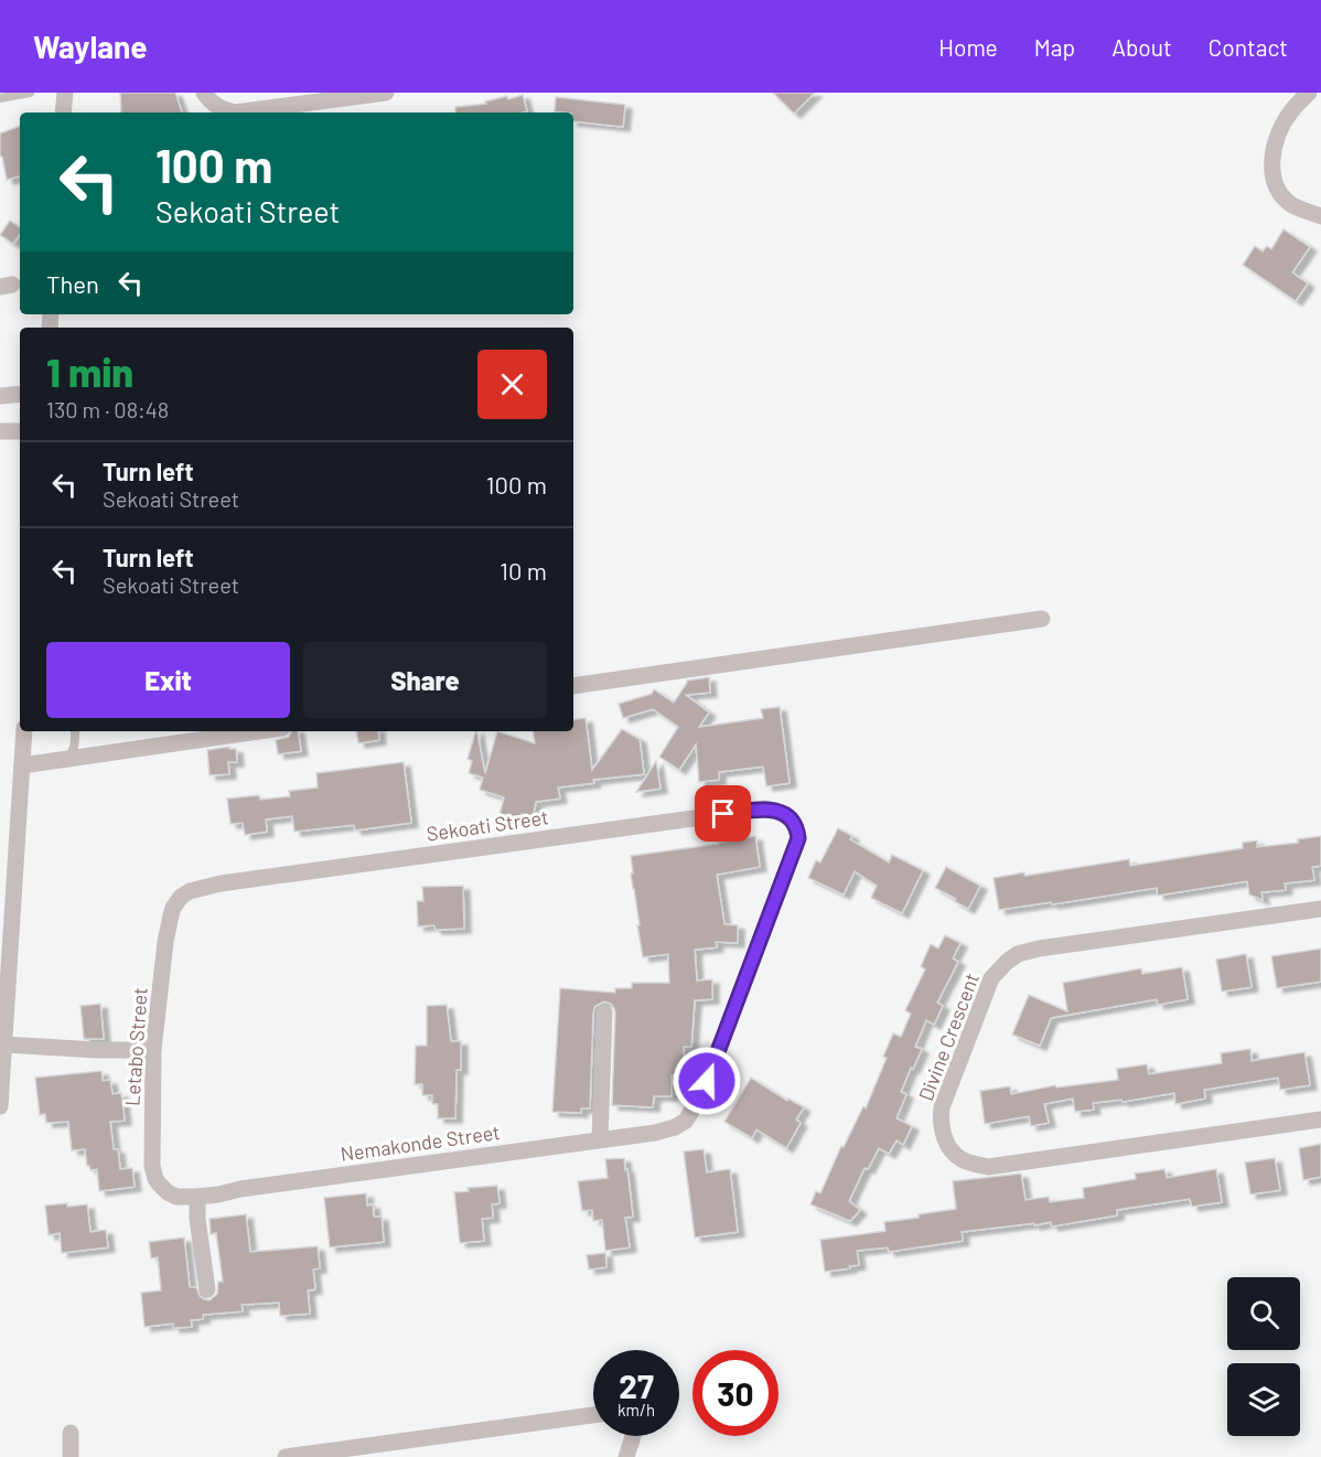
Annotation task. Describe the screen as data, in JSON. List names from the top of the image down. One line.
{"streets":{"street":["Sekoati Street","Divine Crescent","Letabo Street","Nemakonde Street"]},"crossings":[["Sekoati Street","Letabo Street"],["Sekoati Street","Nemakonde Street"],["Letabo Street","Nemakonde Street"]],"page":{"header":"Waylane","nav":["Home","Map","About","Contact"],"turn":["100 m","Sekoati Street"],"then":"Then","heading":["1 min","130 m · 08:48"],"list":[{"name":"Turn left","note":"Sekoati Street","value":"100 m"},{"name":"Turn left","note":"Sekoati Street","value":"10 m"}],"buttons":["Exit","Share"],"speed":"27 km/h","limit":"30"}}
